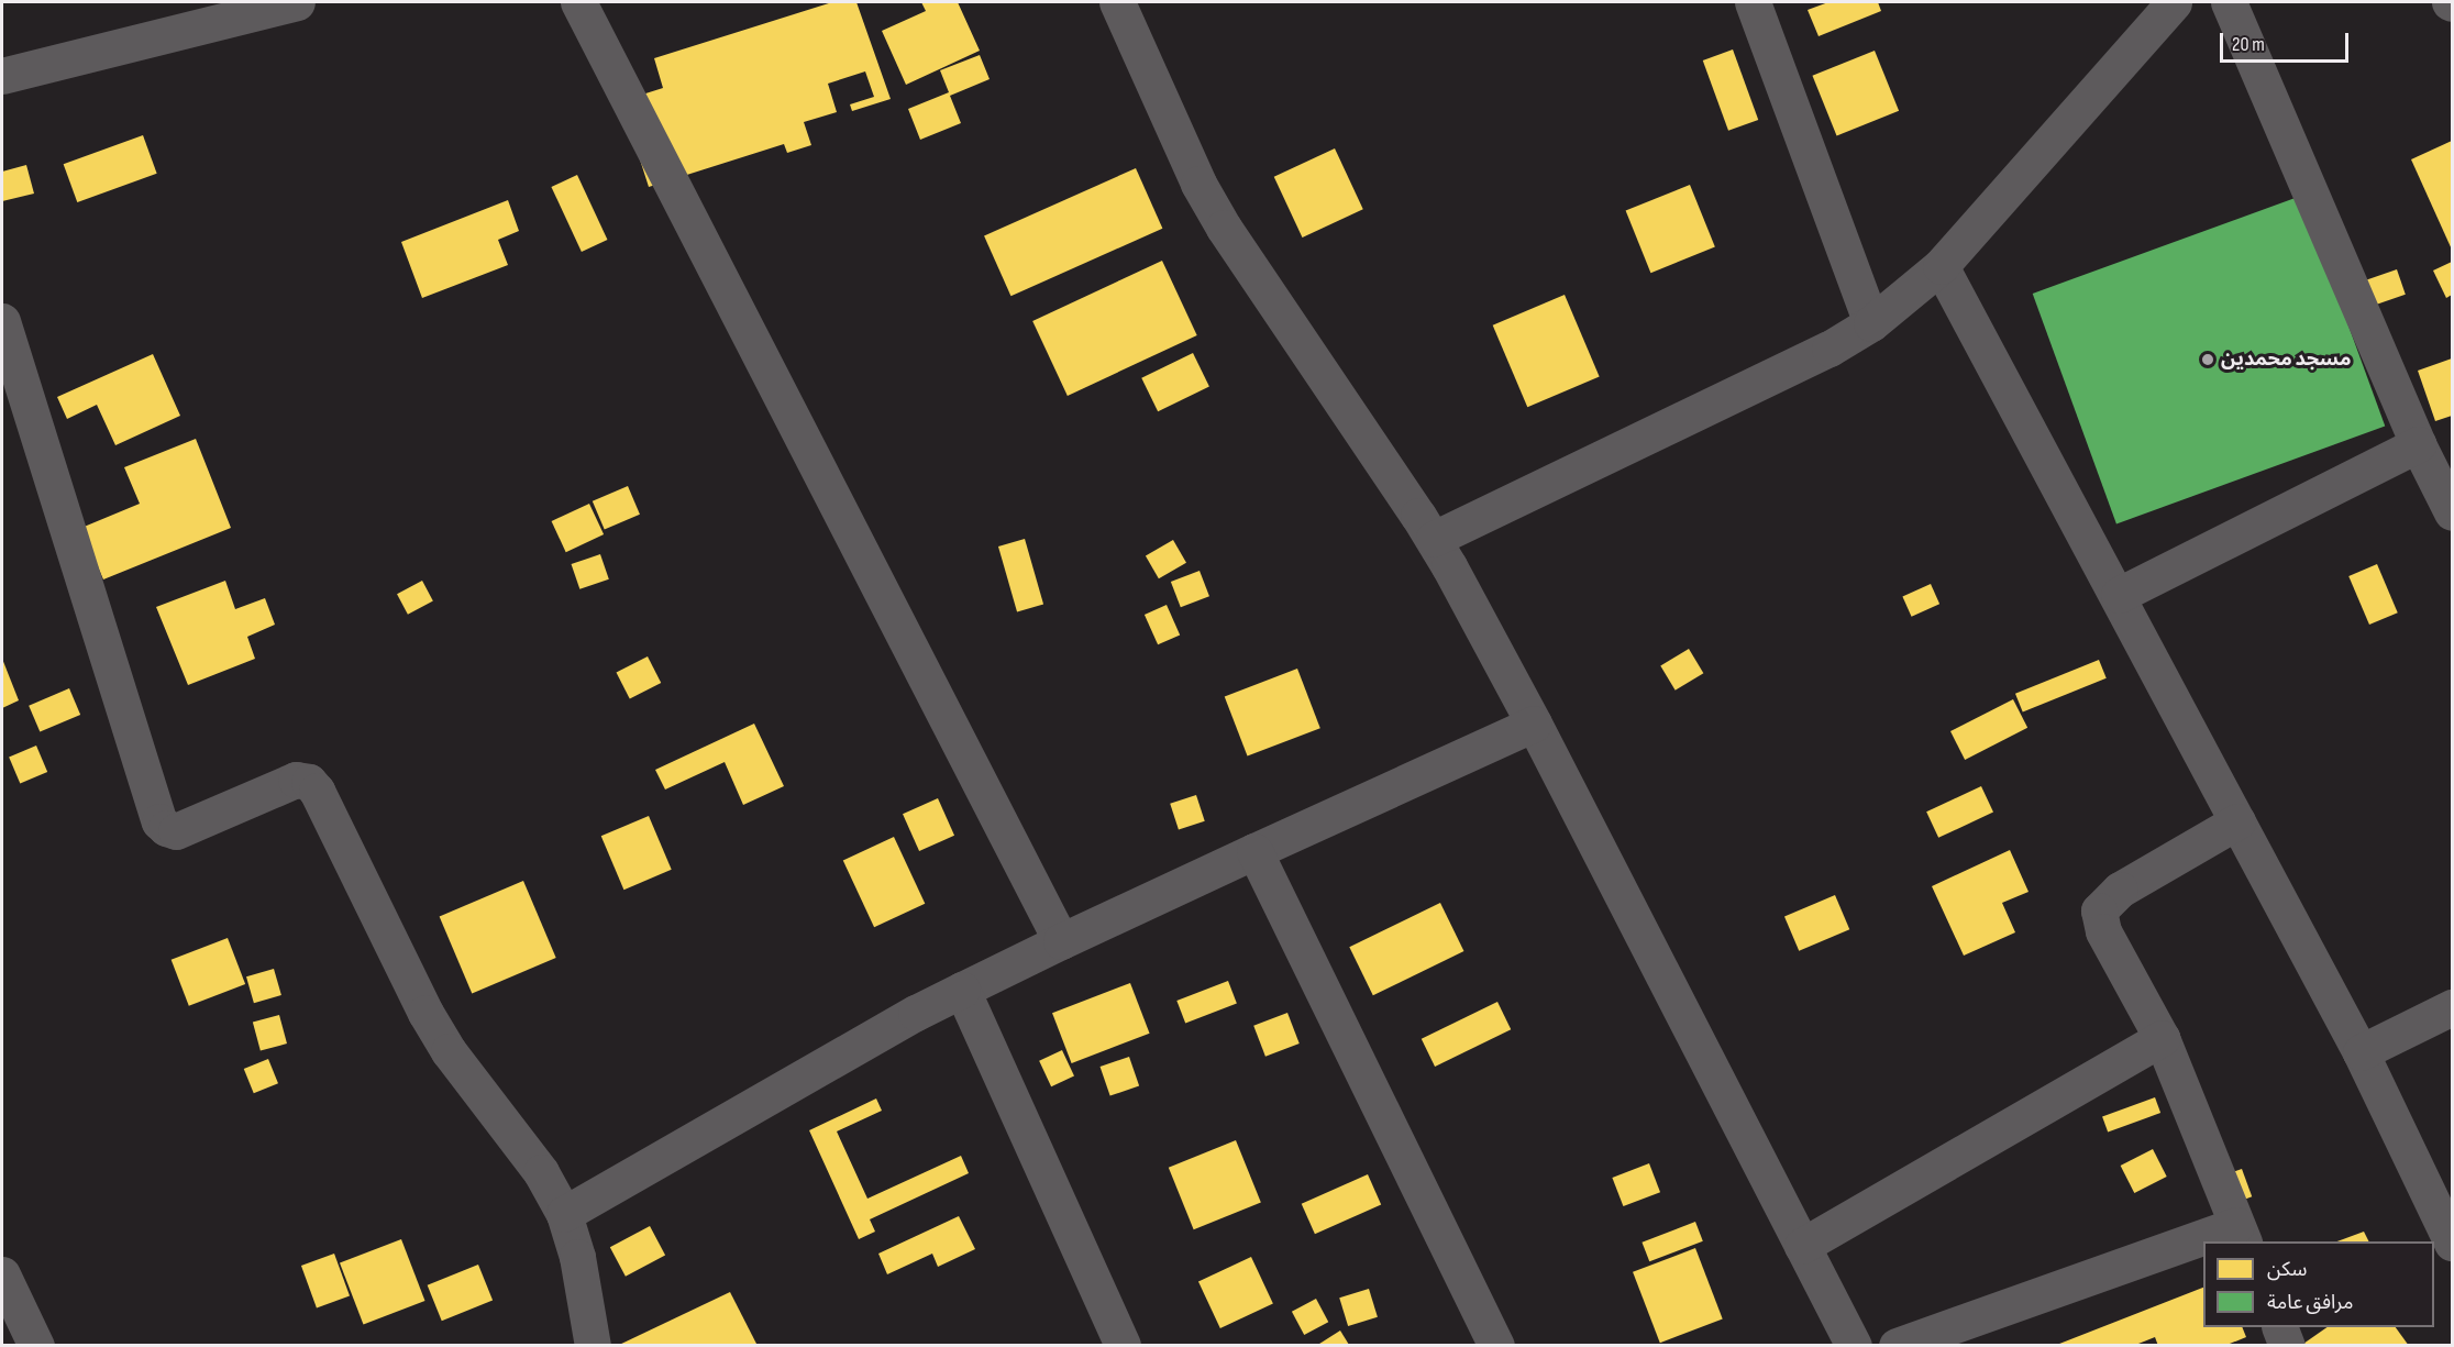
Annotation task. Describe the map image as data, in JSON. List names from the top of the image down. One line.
{"places":["مسجد محمدين"],"legend":["سكن","مرافق عامة"],"scale_bar":"20 m"}
